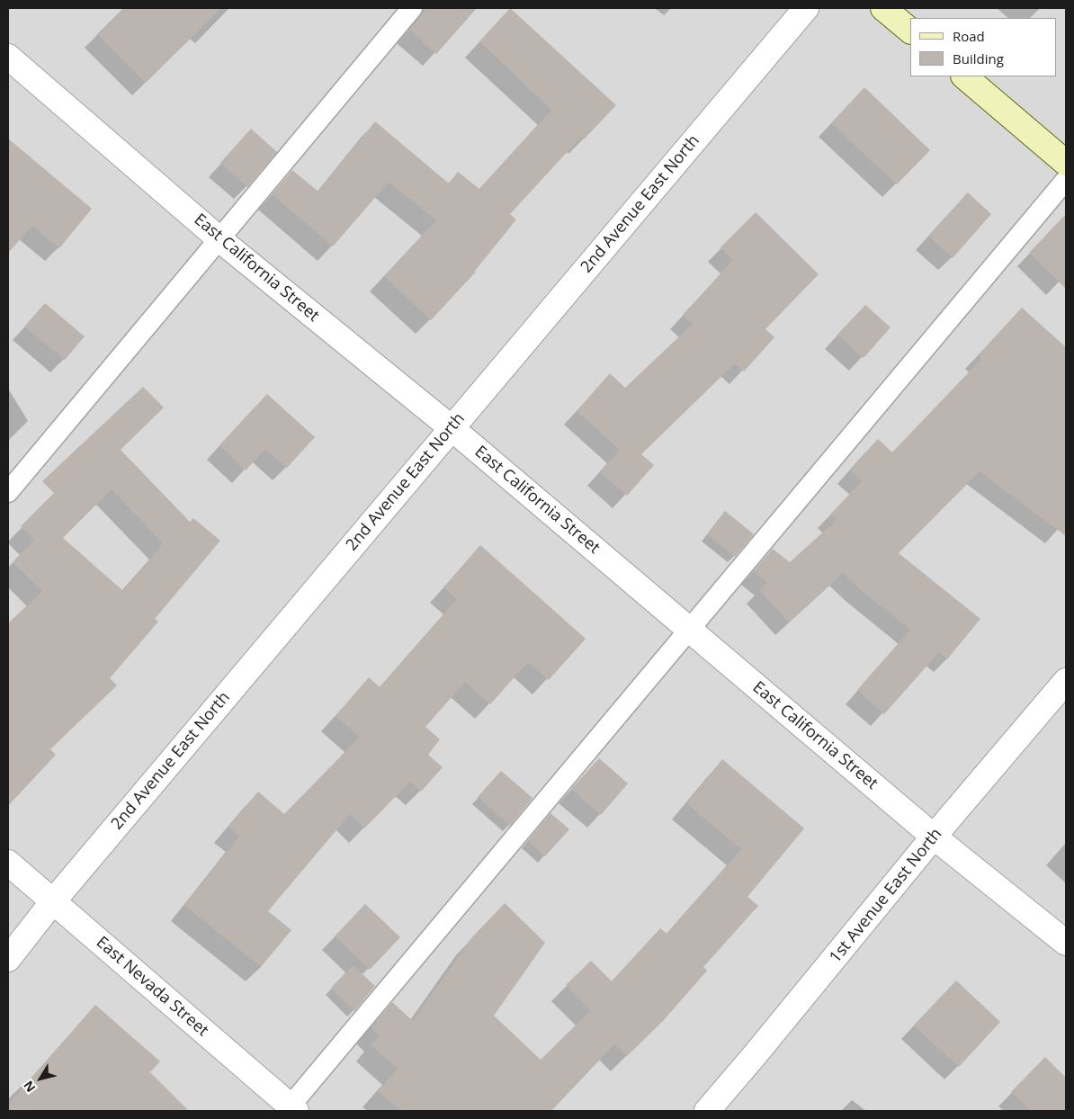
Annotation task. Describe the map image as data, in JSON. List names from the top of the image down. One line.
{"streets":{"street":["2nd Avenue East North","East California Street","1st Avenue East North","East Nevada Street"]},"crossings":[["2nd Avenue East North","East California Street"],["2nd Avenue East North","East Nevada Street"],["East California Street","1st Avenue East North"]],"legend":["Road","Building"],"north":"bottom left"}
